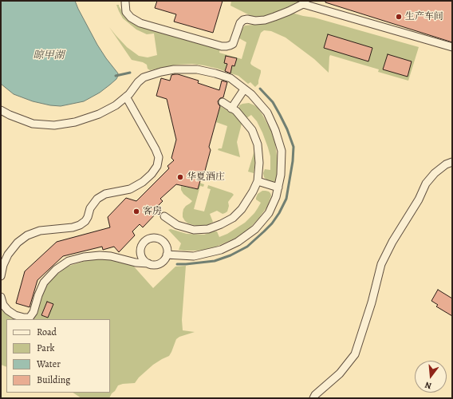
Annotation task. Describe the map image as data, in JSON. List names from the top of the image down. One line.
{"water":["晾甲湖"],"places":["生产车间","华夏酒庄","客房"],"legend":["Road","Park","Water","Building"],"north":"bottom"}
